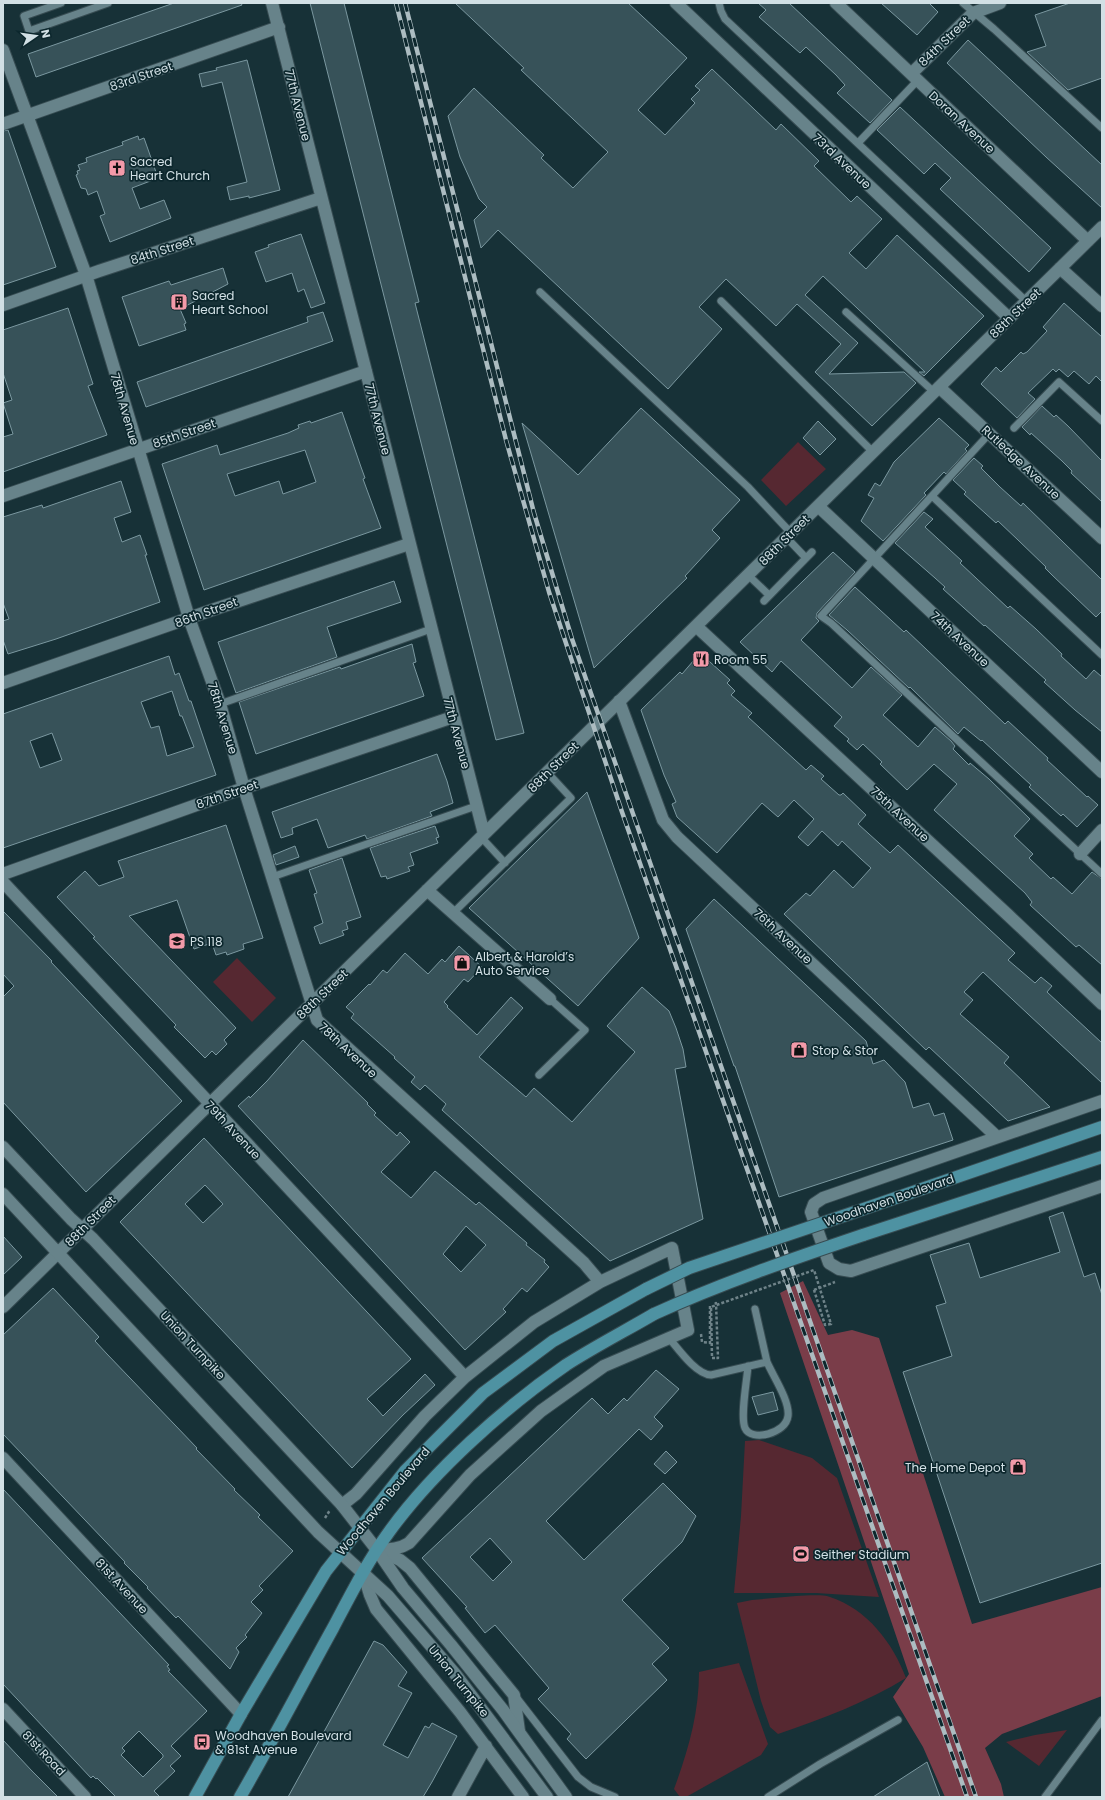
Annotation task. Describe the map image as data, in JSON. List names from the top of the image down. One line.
{"streets":{"main road":["Woodhaven Boulevard"],"street":["84th Street","83rd Street","77th Avenue","Doran Avenue","73rd Avenue","88th Street","78th Avenue","85th Street","Rutledge Avenue","86th Street","74th Avenue","87th Street","75th Avenue","76th Avenue","79th Avenue","Union Turnpike","81st Avenue","81st Road"]},"crossings":[["84th Street","77th Avenue"],["84th Street","Doran Avenue"],["84th Street","78th Avenue"],["83rd Street","77th Avenue"],["83rd Street","78th Avenue"],["77th Avenue","88th Street"],["77th Avenue","85th Street"],["77th Avenue","86th Street"],["77th Avenue","87th Street"],["Doran Avenue","88th Street"],["73rd Avenue","88th Street"],["88th Street","78th Avenue"],["88th Street","Rutledge Avenue"],["88th Street","74th Avenue"],["88th Street","75th Avenue"],["88th Street","76th Avenue"],["88th Street","79th Avenue"],["88th Street","Union Turnpike"],["78th Avenue","85th Street"],["78th Avenue","86th Street"],["78th Avenue","87th Street"],["78th Avenue","Woodhaven Boulevard"],["79th Avenue","Woodhaven Boulevard"],["Woodhaven Boulevard","Union Turnpike"],["Woodhaven Boulevard","81st Avenue"]],"places":{"church":["Sacred Heart Church"],"building":["Sacred Heart School"],"restaurant":["Room 55"],"school or university":["PS 118"],"shop":["Albert & Harold’s Auto Service","Stop & Stor","The Home Depot"],"sports":["Seither Stadium"],"bus stop":["Woodhaven Boulevard & 81st Avenue"]},"north":"right"}
